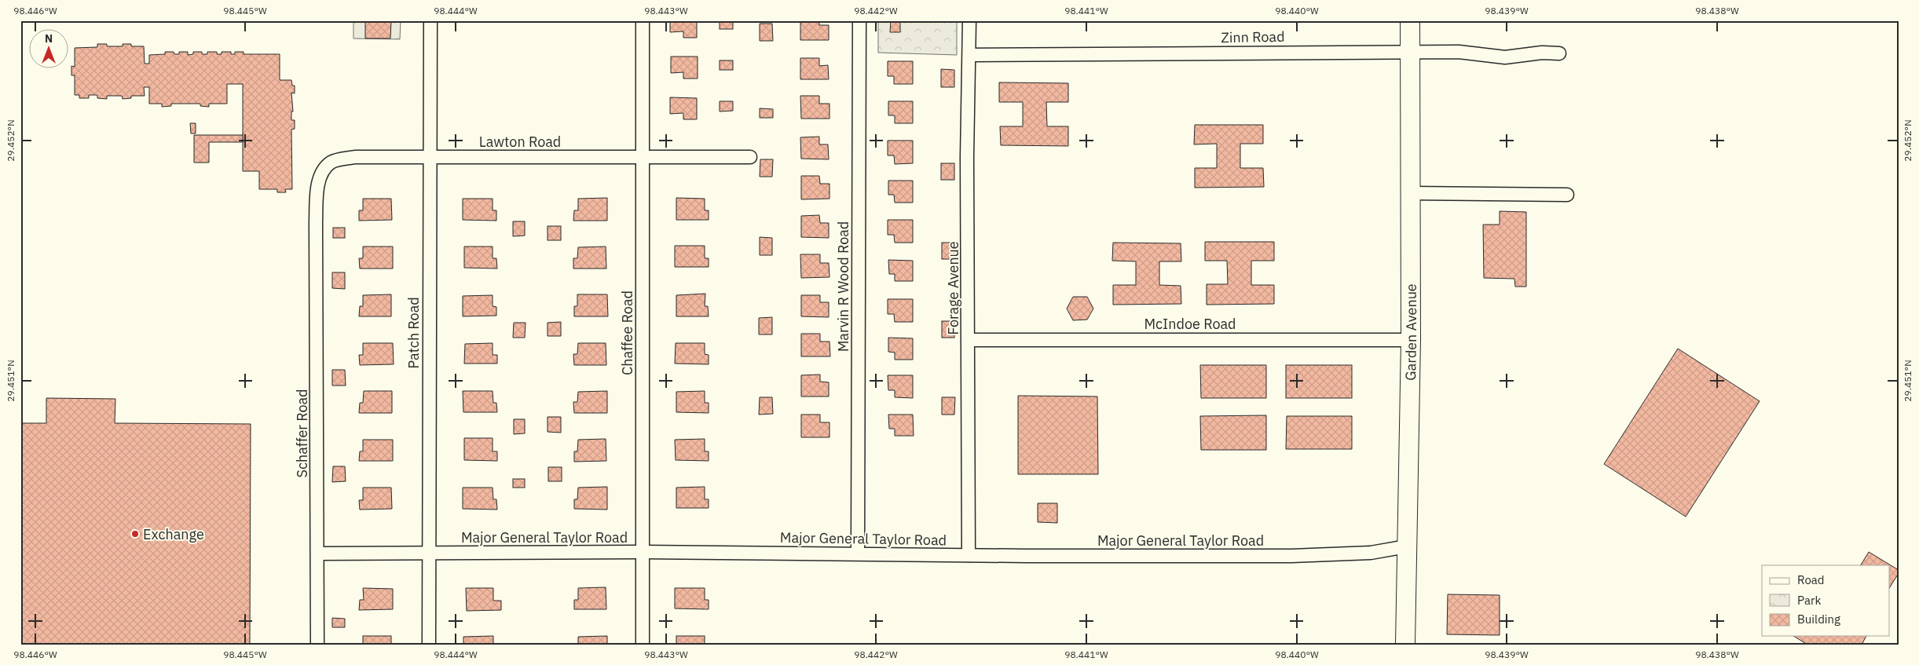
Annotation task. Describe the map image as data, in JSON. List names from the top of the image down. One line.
{"streets":{"street":["Zinn Road","Lawton Road","Marvin R Wood Road","Forage Avenue","McIndoe Road","Patch Road","Chaffee Road","Garden Avenue","Schaffer Road","Major General Taylor Road"]},"crossings":[["Zinn Road","Forage Avenue"],["Zinn Road","Garden Avenue"],["Lawton Road","Patch Road"],["Lawton Road","Chaffee Road"],["Lawton Road","Schaffer Road"],["Marvin R Wood Road","Major General Taylor Road"],["Forage Avenue","McIndoe Road"],["Forage Avenue","Major General Taylor Road"],["McIndoe Road","Garden Avenue"],["Patch Road","Major General Taylor Road"],["Chaffee Road","Major General Taylor Road"],["Garden Avenue","Major General Taylor Road"],["Schaffer Road","Major General Taylor Road"]],"places":["Exchange"],"legend":["Road","Park","Building"],"north":"top","coordinates":["98.446°W","98.445°W","98.444°W","98.443°W","98.442°W","98.441°W","98.440°W","98.439°W","98.438°W","29.452°N","29.451°N"]}
